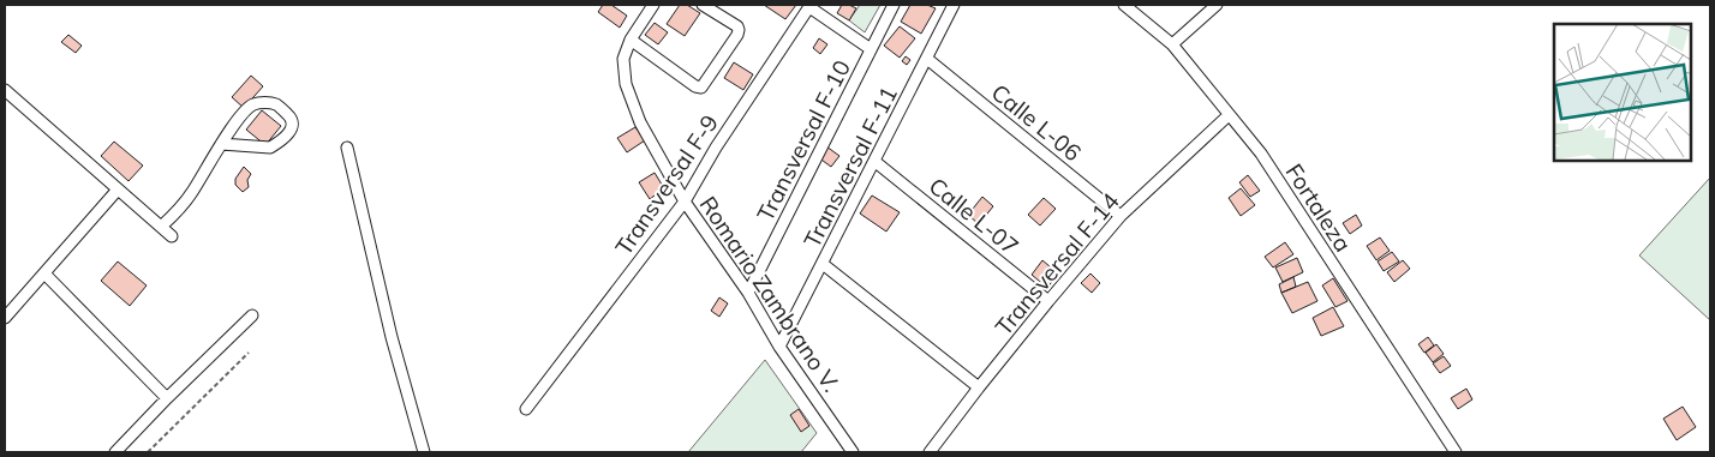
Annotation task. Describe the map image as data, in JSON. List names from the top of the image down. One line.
{"streets":{"street":["Calle L-06","Transversal F-10","Transversal F-11","Transversal F-9","Fortaleza","Calle L-07","Transversal F-14","Romario Zambrano V."]},"crossings":[["Calle L-06","Transversal F-11"],["Calle L-06","Transversal F-14"],["Transversal F-10","Romario Zambrano V."],["Transversal F-11","Calle L-07"],["Transversal F-11","Romario Zambrano V."],["Transversal F-9","Romario Zambrano V."],["Fortaleza","Transversal F-14"],["Calle L-07","Transversal F-14"]]}
